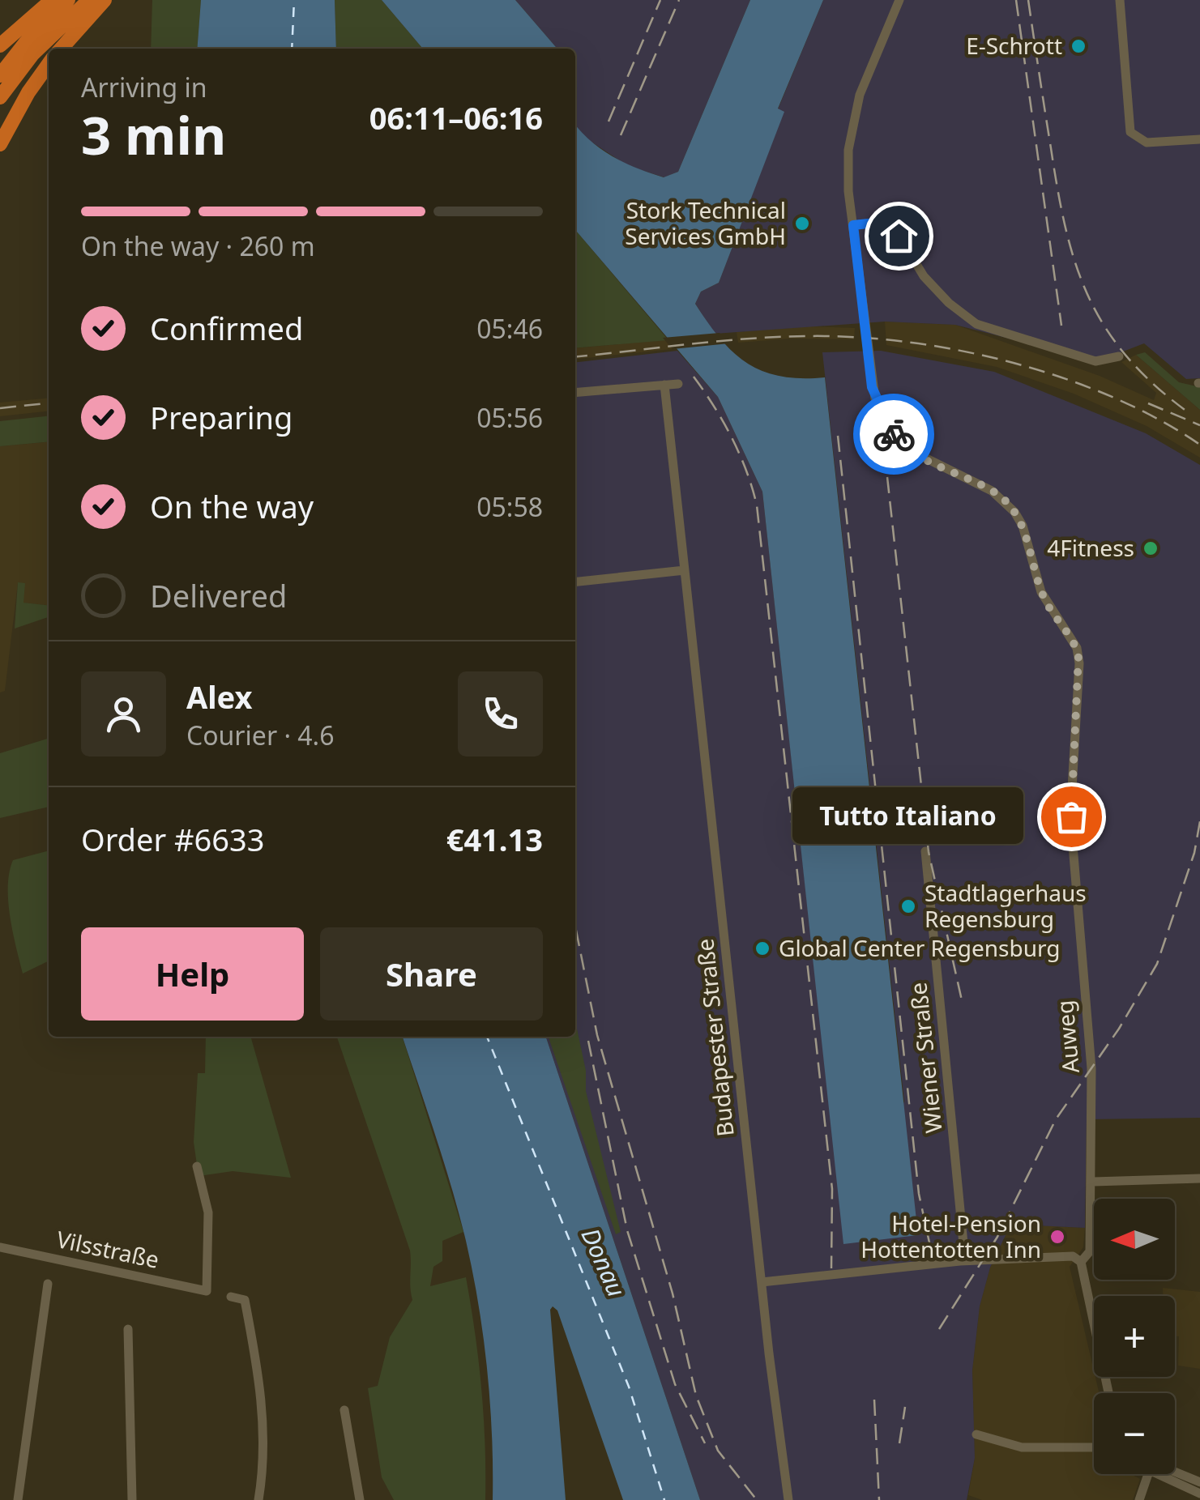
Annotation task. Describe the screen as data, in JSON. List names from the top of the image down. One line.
{"streets":{"street":["Auweg","Budapester Straße","Wiener Straße","Vilsstraße"]},"water":["Donau"],"places":["E-Schrott","Stork Technical Services GmbH","4Fitness","Tutto Italiano","Stadtlagerhaus Regensburg","Global Center Regensburg","Hotel-Pension Hottentotten Inn"],"north":"left","page":{"heading":["3 min","Arriving in","06:11–06:16"],"panel":["Alex","Courier · 4.6","Order #6633","€41.13"],"bar":"On the way · 260 m","list":[["Confirmed","05:46"],["Preparing","05:56"],["On the way","05:58"],"Delivered"],"bubble":"Tutto Italiano","buttons":["Help","Share"],"map_buttons":["+","−"]}}
